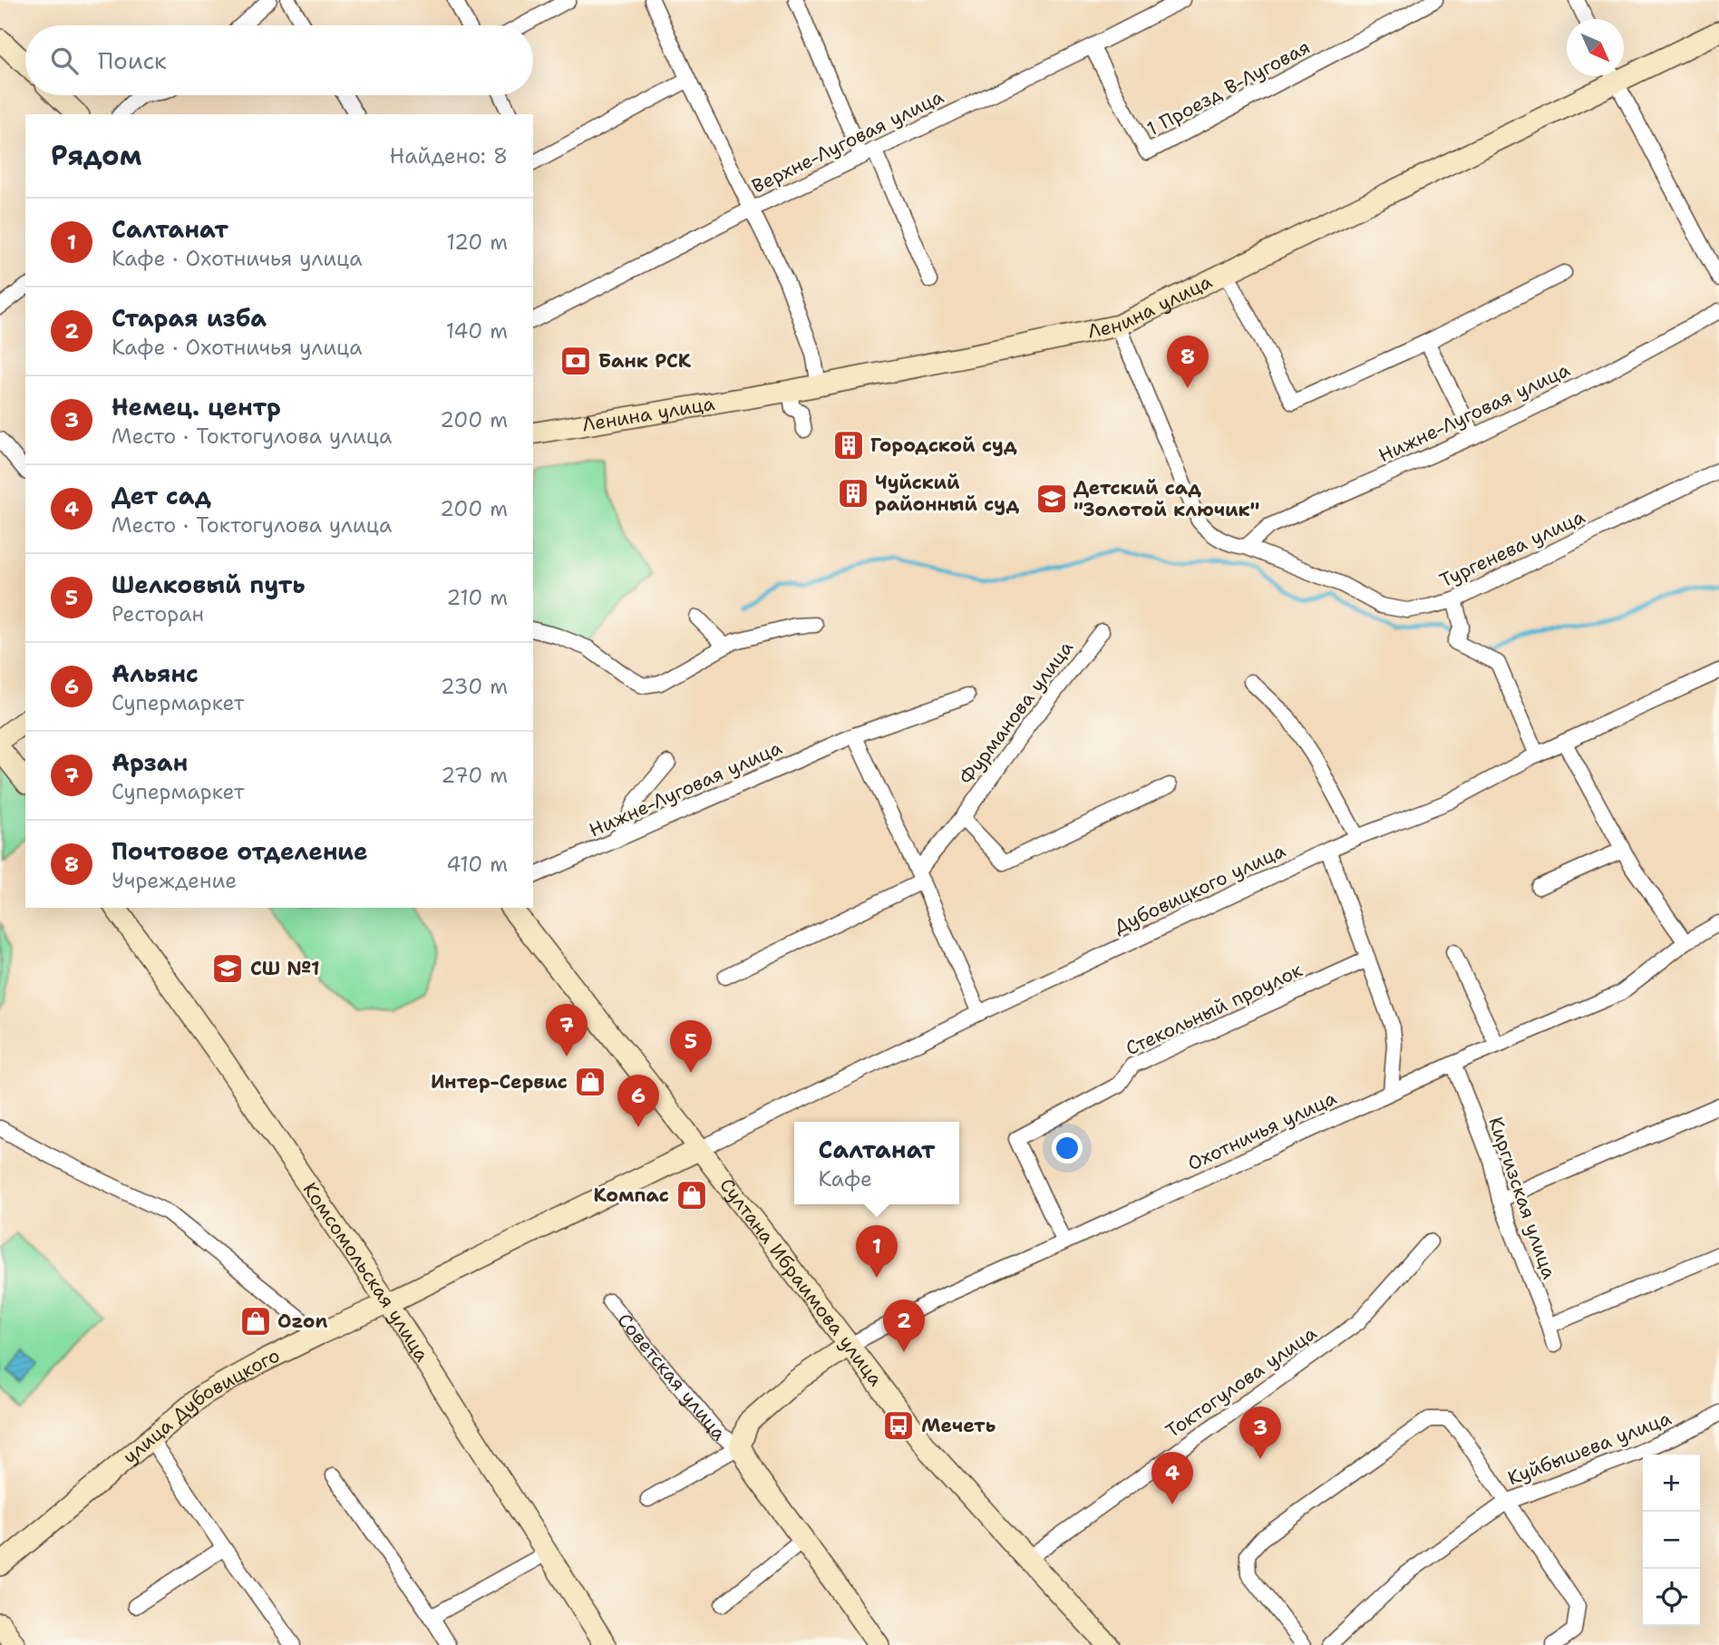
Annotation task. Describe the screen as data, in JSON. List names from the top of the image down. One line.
{"streets":{"main road":["Ленина улица","Комсомольская улица","Султана Ибраимова улица","Советская улица","улица Дубовицкого"],"street":["1 Проезд В-Луговая","Верхне-Луговая улица","Нижне-Луговая улица","Тургенева улица","Фурманова улица","Дубовицкого улица","Стекольный проулок","Охотничья улица","Киргизская улица","Токтогулова улица","Куйбышева улица"]},"crossings":[["1 Проезд В-Луговая","Верхне-Луговая улица"],["Ленина улица","Тургенева улица"],["Нижне-Луговая улица","Тургенева улица"],["Дубовицкого улица","Султана Ибраимова улица"],["Дубовицкого улица","улица Дубовицкого"],["Стекольный проулок","Охотничья улица"],["Охотничья улица","Киргизская улица"],["Охотничья улица","Султана Ибраимова улица"],["Охотничья улица","Советская улица"],["Комсомольская улица","улица Дубовицкого"],["Султана Ибраимова улица","Советская улица"],["Султана Ибраимова улица","Токтогулова улица"],["Султана Ибраимова улица","улица Дубовицкого"]],"places":{"bank":["Банк РСК"],"building":["Городской суд","Чуйский районный суд"],"school or university":["Детский сад \"Золотой ключик\"","СШ №1"],"shop":["Интер-Сервис","Компас","Ozon"],"bus stop":["Мечеть"]},"north":"bottom right","page":{"search":"Поиск","heading":["Рядом","Найдено: 8"],"list":[{"mark":"1","name":"Салтанат","note":"Кафе · Охотничья улица","value":"120 m"},{"mark":"2","name":"Старая изба","note":"Кафе · Охотничья улица","value":"140 m"},{"mark":"3","name":"Немец. центр","note":"Место · Токтогулова улица","value":"200 m"},{"mark":"4","name":"Дет сад","note":"Место · Токтогулова улица","value":"200 m"},{"mark":"5","name":"Шелковый путь","note":"Ресторан","value":"210 m"},{"mark":"6","name":"Альянс","note":"Супермаркет","value":"230 m"},{"mark":"7","name":"Арзан","note":"Супермаркет","value":"270 m"},{"mark":"8","name":"Почтовое отделение","note":"Учреждение","value":"410 m"}],"pins":["8","7","5","6","1","2","3","4"],"popup":["Салтанат","Кафе"],"map_buttons":["+","−"]}}
